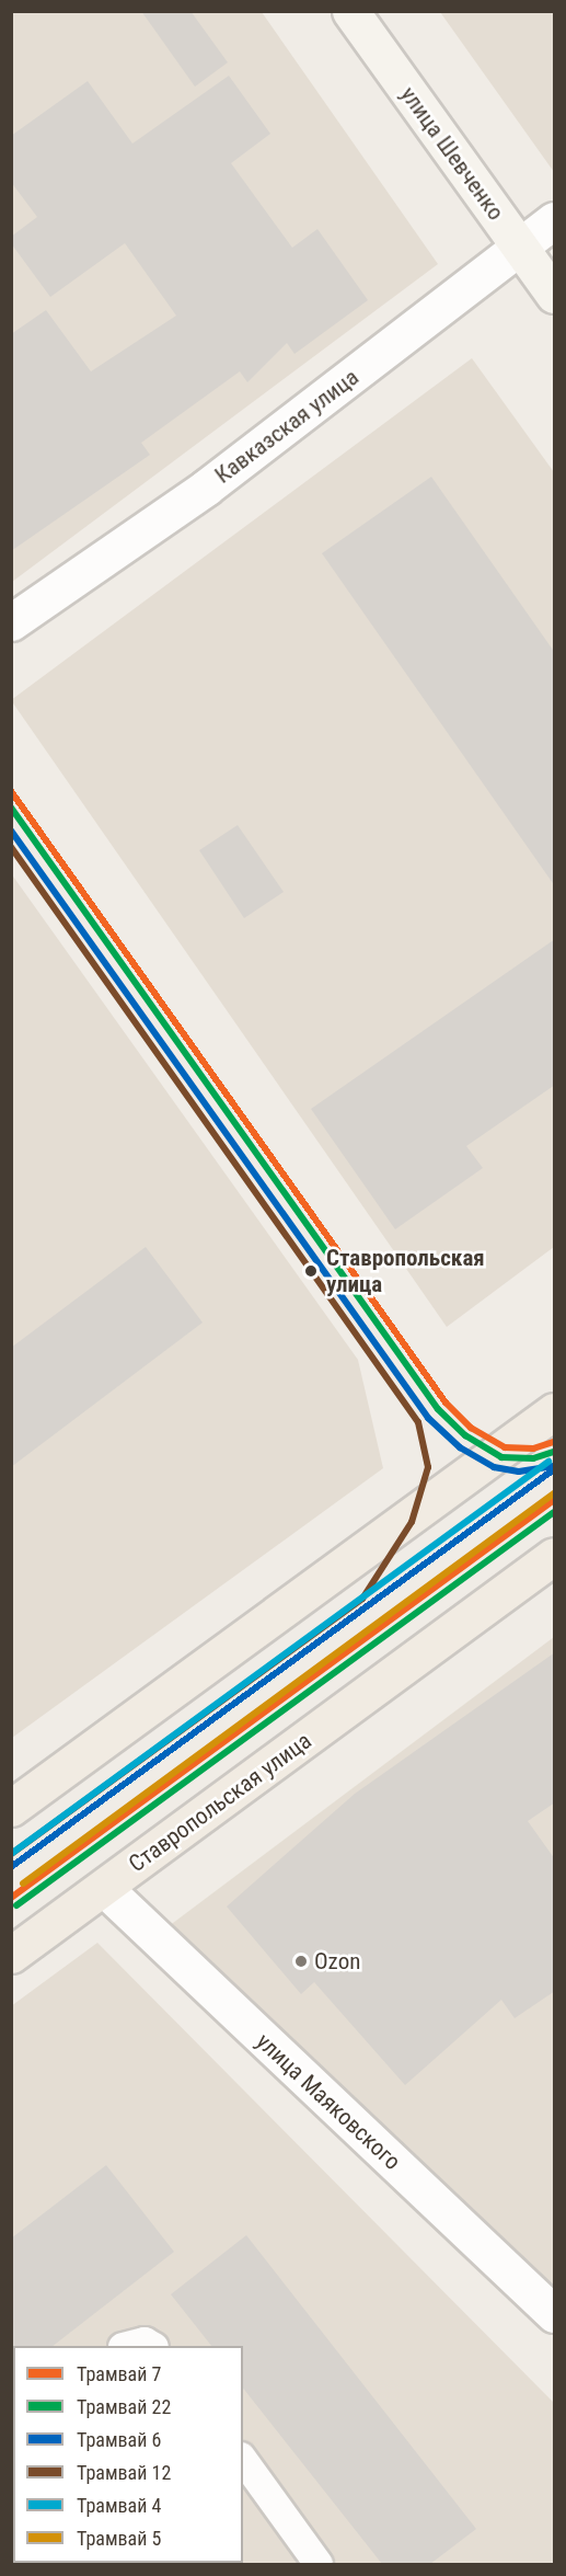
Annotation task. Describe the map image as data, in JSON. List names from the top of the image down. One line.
{"streets":{"main road":["Ставропольская улица"],"street":["улица Шевченко","Кавказская улица","улица Маяковского"]},"crossings":[["улица Шевченко","Кавказская улица"],["Ставропольская улица","улица Маяковского"]],"places":["Ставропольская улица","Ozon"],"lines":["tram line 7","tram line 22","tram line 6","tram line 12","tram line 4","tram line 5"],"legend":["Трамвай 7","Трамвай 22","Трамвай 6","Трамвай 12","Трамвай 4","Трамвай 5"]}
